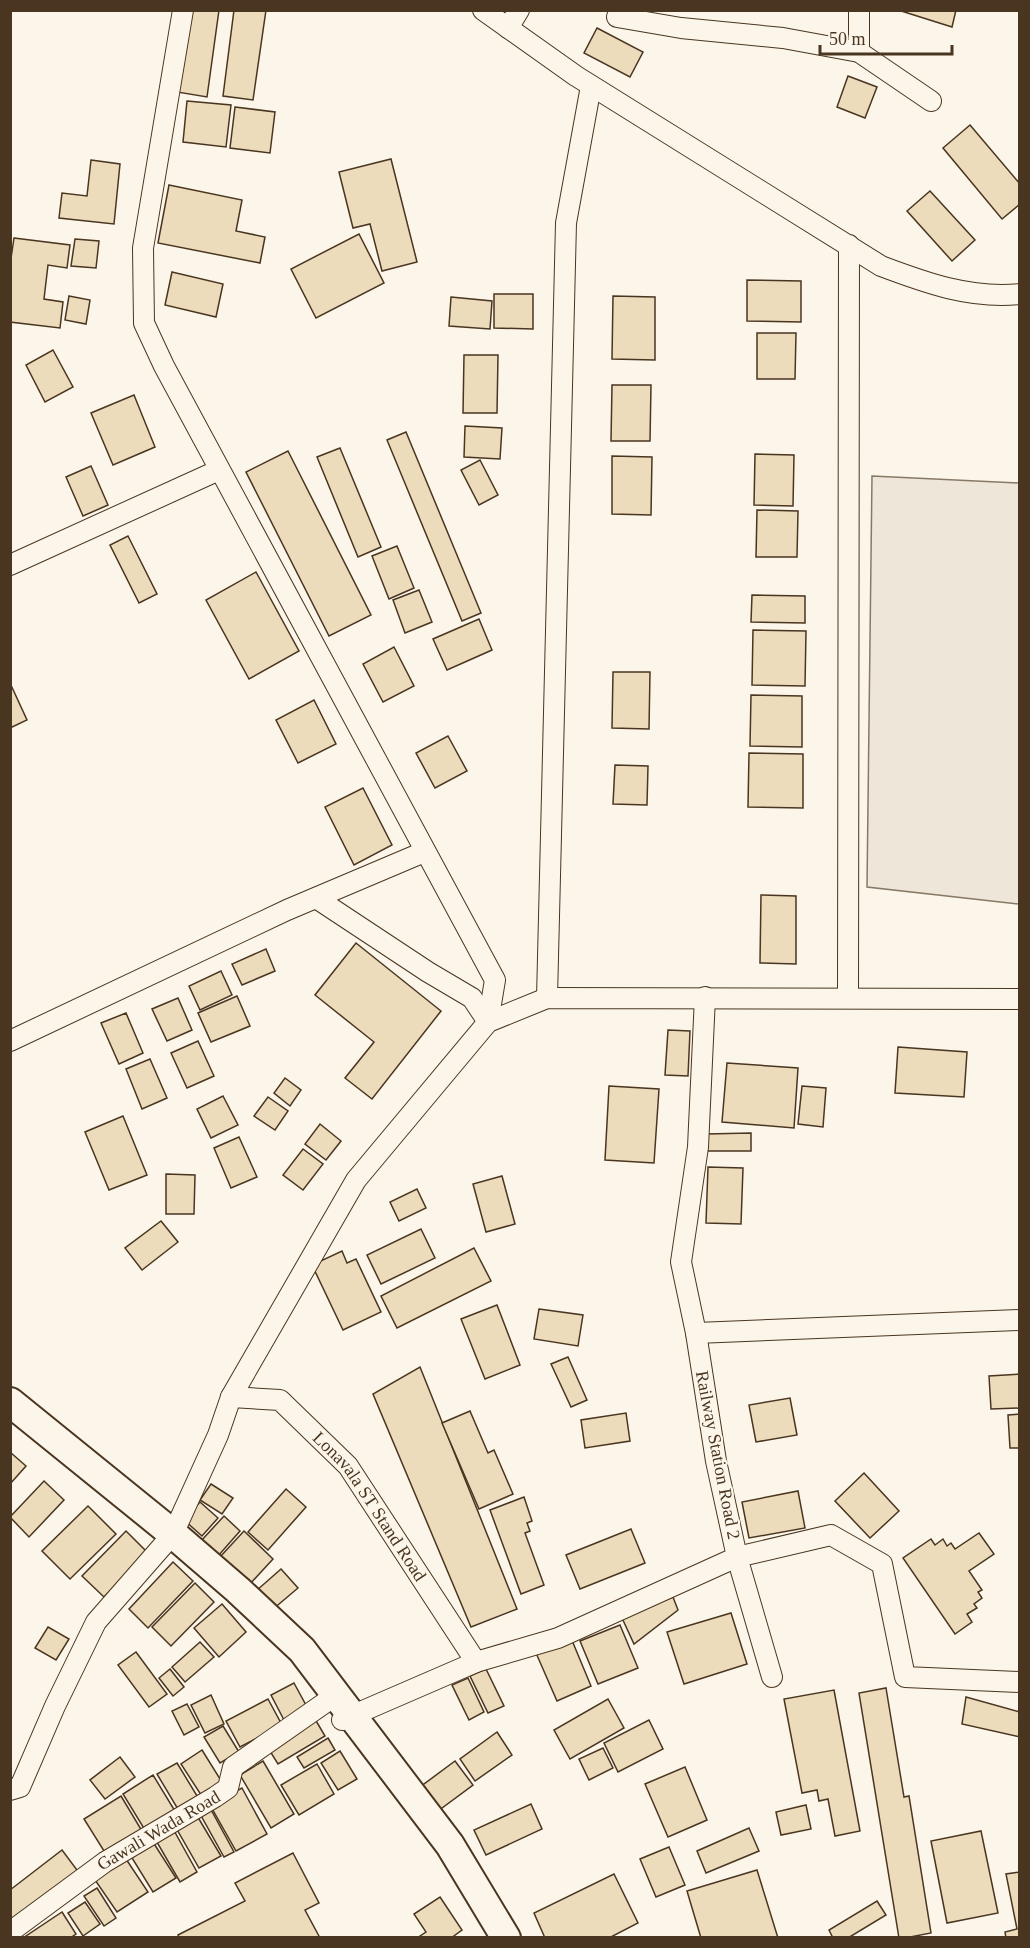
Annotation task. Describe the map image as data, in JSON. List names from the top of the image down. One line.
{"streets":{"street":["Railway Station Road 2","Lonavala ST Stand Road","Gawali Wada Road"]},"crossings":[["Railway Station Road 2","Lonavala ST Stand Road"],["Railway Station Road 2","Gawali Wada Road"]],"scale_bar":"50 m"}
